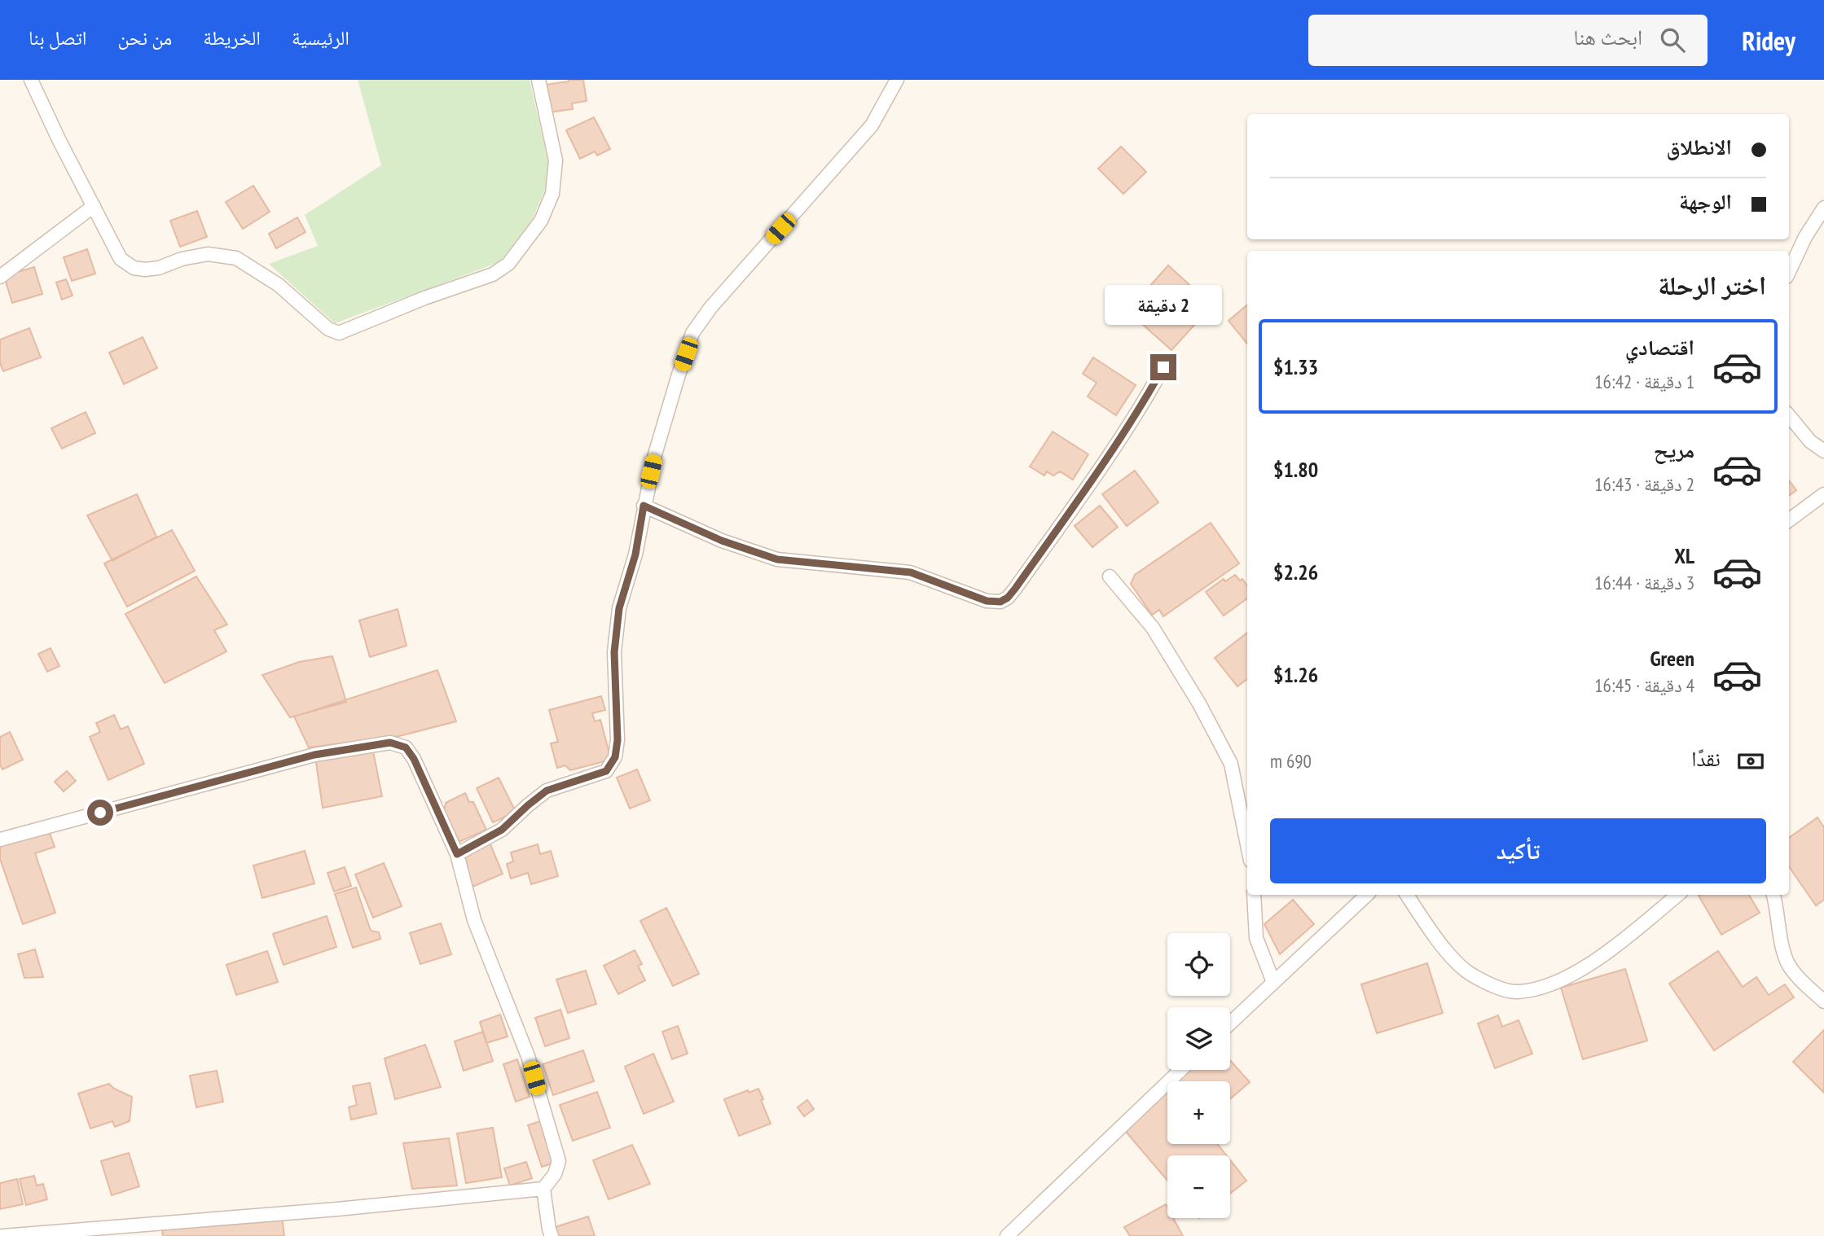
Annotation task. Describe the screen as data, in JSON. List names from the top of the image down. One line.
{"page":{"header":"Ridey","search":"ابحث هنا","nav":["الرئيسية","الخريطة","من نحن","اتصل بنا"],"banner":["الانطلاق","الوجهة"],"heading":"اختر الرحلة","bubble":"2 دقيقة","list":[{"name":"اقتصادي","note":"1 دقيقة · 16:42","value":"$1.33"},{"name":"مريح","note":"2 دقيقة · 16:43","value":"$1.80"},{"name":"XL","note":"3 دقيقة · 16:44","value":"$2.26"},{"name":"Green","note":"4 دقيقة · 16:45","value":"$1.26"}],"pay":["نقدًا","690 m"],"buttons":"تأكيد","map_buttons":["+","−"]}}
